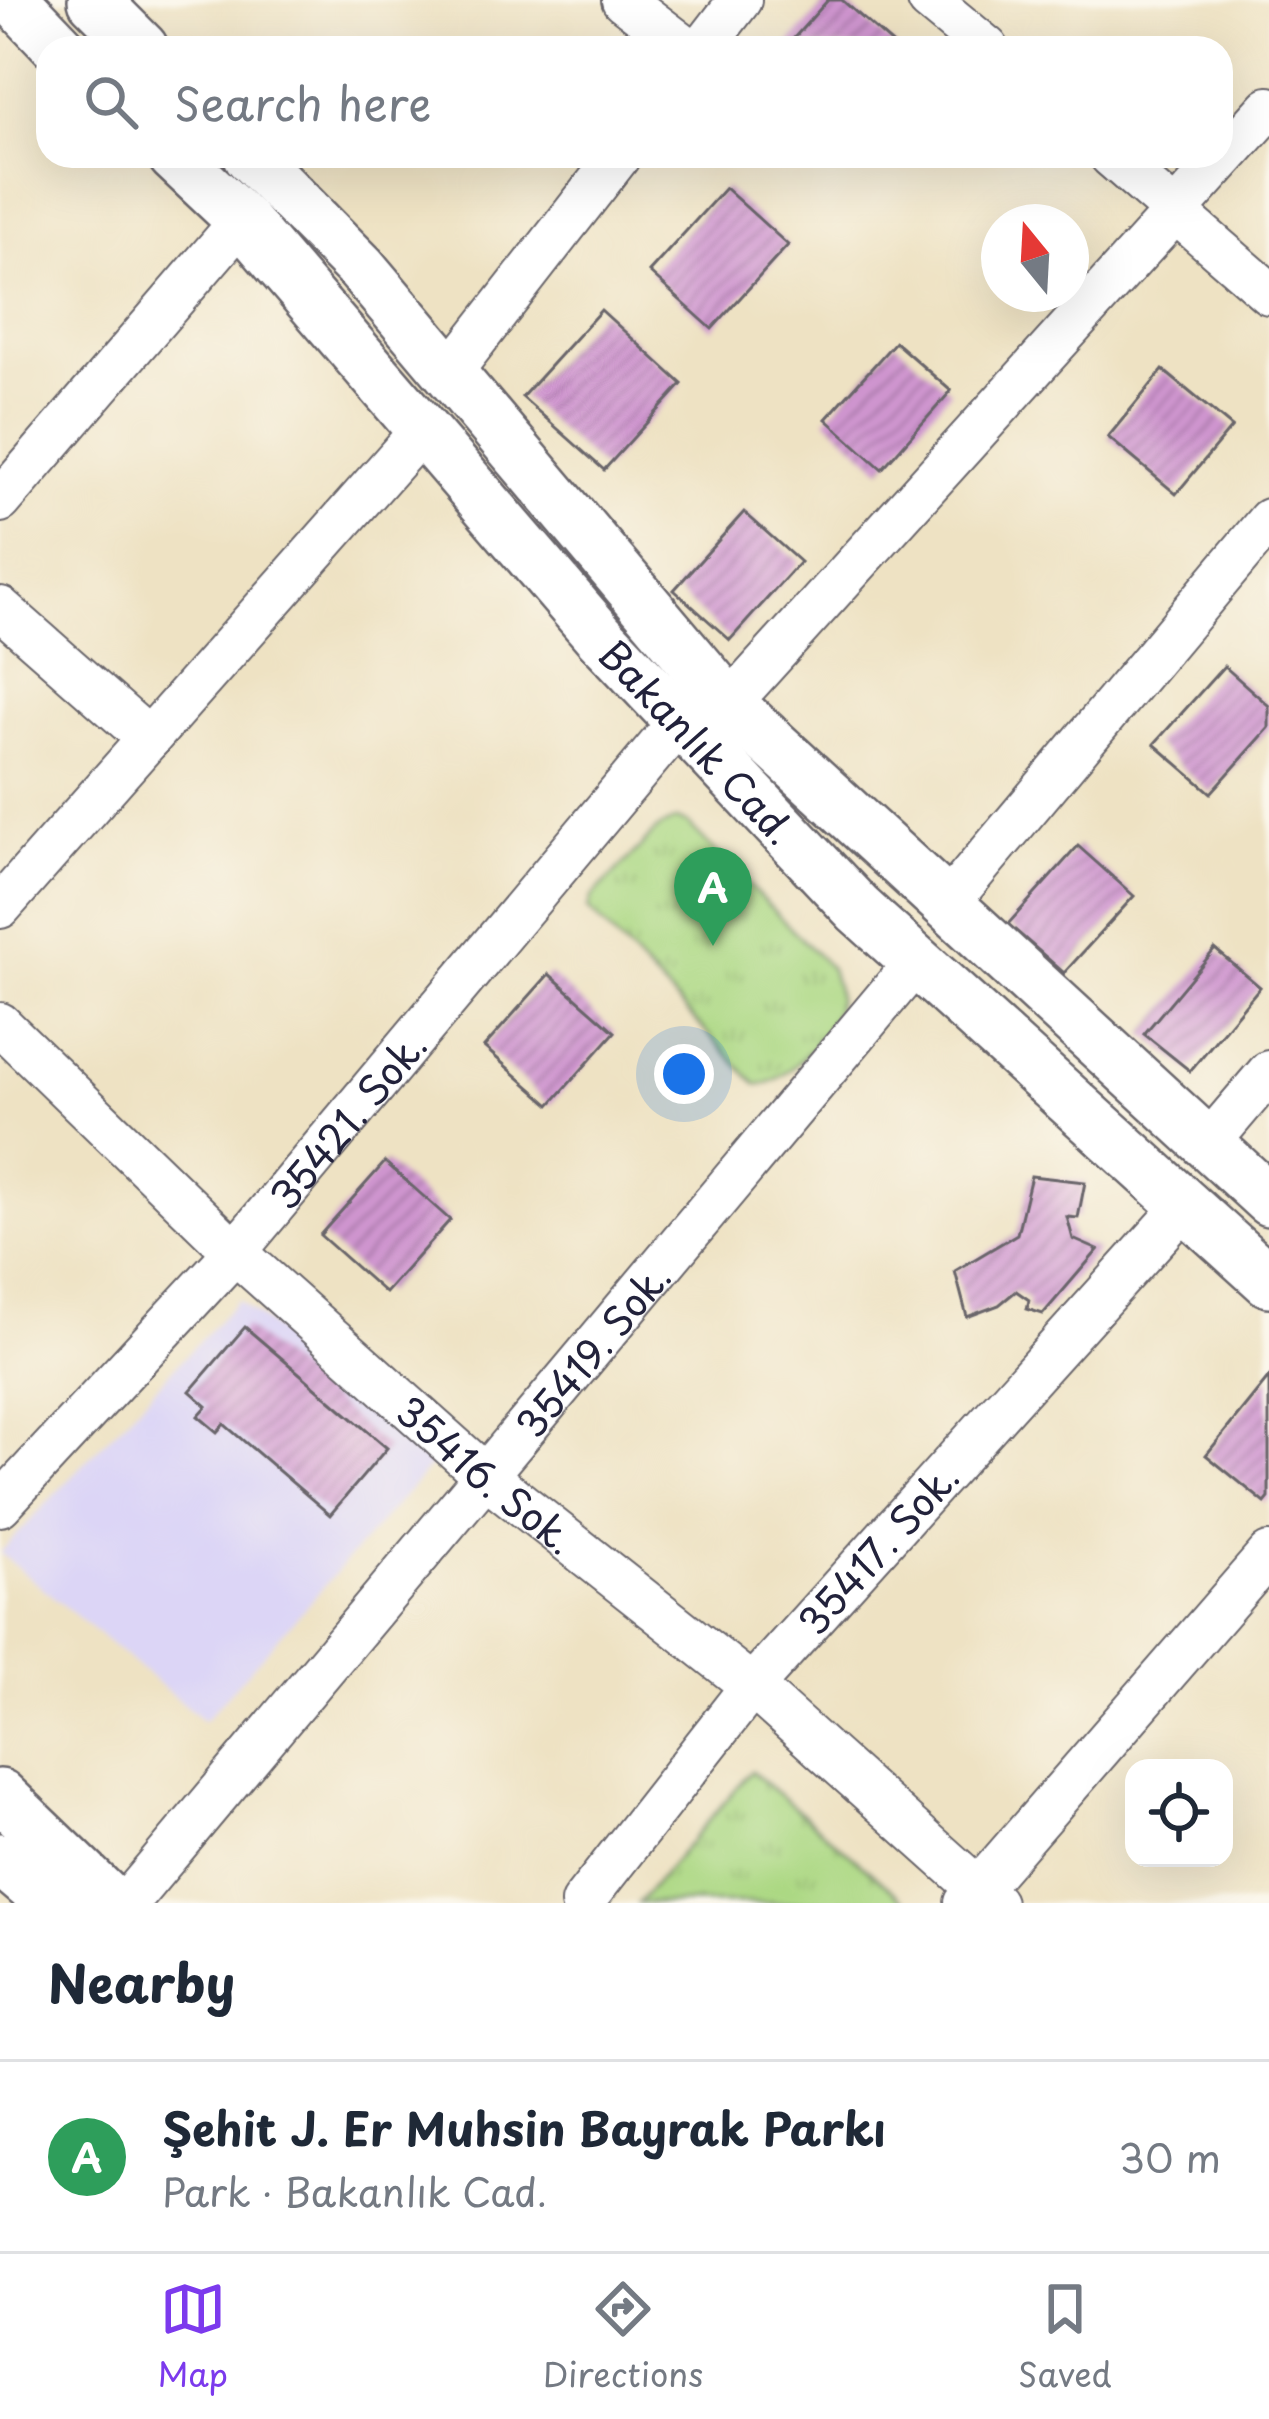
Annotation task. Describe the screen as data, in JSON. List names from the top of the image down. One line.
{"streets":{"street":["Bakanlık Cad.","35421. Sok.","35419. Sok.","35416. Sok.","35417. Sok."]},"crossings":[["Bakanlık Cad.","35421. Sok."],["Bakanlık Cad.","35419. Sok."],["Bakanlık Cad.","35417. Sok."],["35421. Sok.","35416. Sok."],["35419. Sok.","35416. Sok."],["35416. Sok.","35417. Sok."]],"north":"top","page":{"search":"Search here","pins":"A","heading":"Nearby","list":[{"mark":"A","name":"Şehit J. Er Muhsin Bayrak Parkı","note":"Park · Bakanlık Cad.","value":"30 m"}],"nav":["Map","Directions","Saved"]}}
